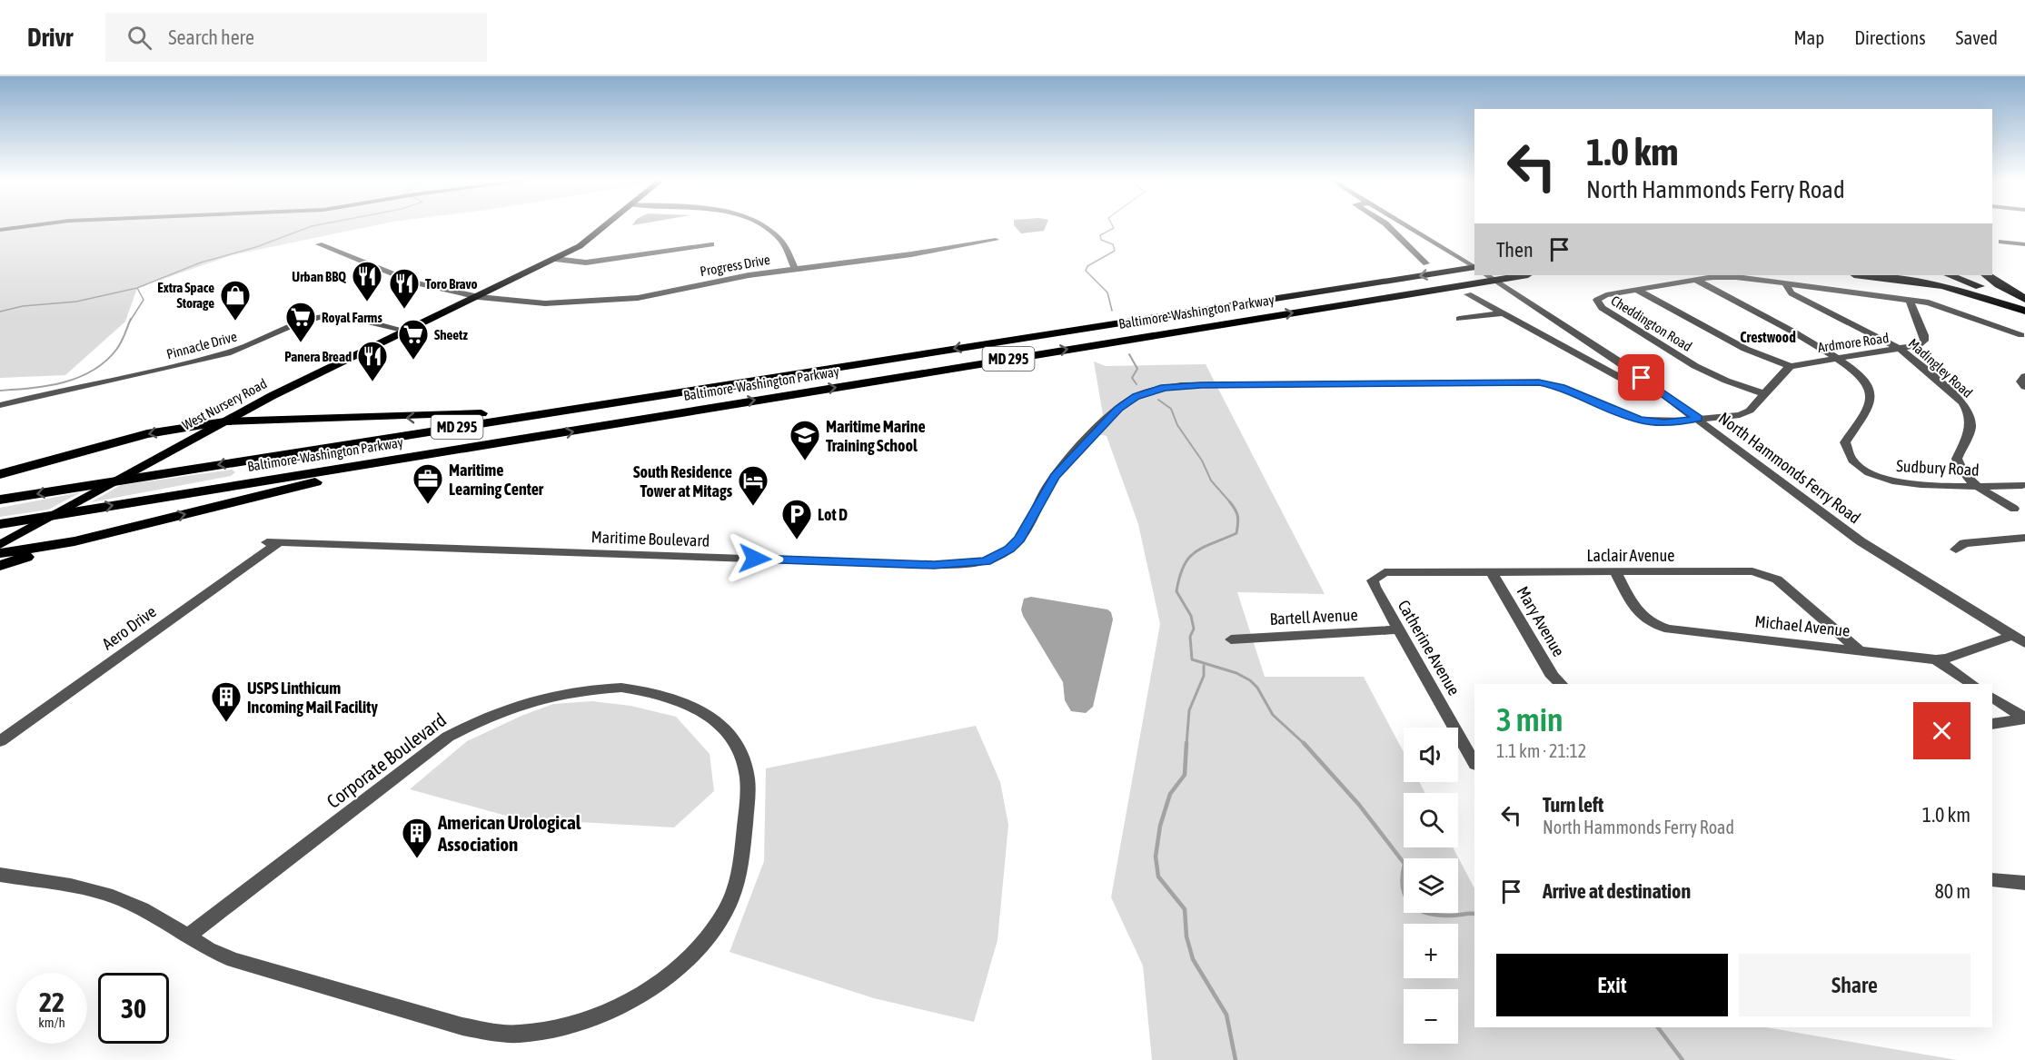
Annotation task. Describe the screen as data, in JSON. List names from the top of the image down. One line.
{"streets":{"highway":["Baltimore-Washington Parkway","MD 295"],"main road":["West Nursery Road"],"street":["Progress Drive","Cheddington Road","Ardmore Road","Pinnacle Drive","Madingley Road","North Hammonds Ferry Road","Sudbury Road","Maritime Boulevard","Laclair Avenue","Bartell Avenue","Mary Avenue","Michael Avenue","Aero Drive","Catherine Avenue","Corporate Boulevard"]},"crossings":[["Progress Drive","West Nursery Road"],["Cheddington Road","Ardmore Road"],["Cheddington Road","Madingley Road"],["Cheddington Road","Sudbury Road"],["Ardmore Road","Madingley Road"],["Ardmore Road","Sudbury Road"],["Pinnacle Drive","West Nursery Road"],["Madingley Road","Sudbury Road"],["North Hammonds Ferry Road","Maritime Boulevard"],["North Hammonds Ferry Road","Michael Avenue"],["Maritime Boulevard","Aero Drive"],["Laclair Avenue","Mary Avenue"],["Laclair Avenue","Michael Avenue"],["Laclair Avenue","Catherine Avenue"],["Bartell Avenue","Catherine Avenue"]],"districts":["Crestwood"],"places":{"restaurant":["Urban BBQ","Toro Bravo","Panera Bread"],"shop":["Extra Space Storage"],"supermarket":["Royal Farms","Sheetz"],"school or university":["Maritime Marine Training School"],"office":["Maritime Learning Center"],"hotel":["South Residence Tower at Mitags"],"parking":["Lot D"],"building":["USPS Linthicum Incoming Mail Facility","American Urological Association"]},"page":{"header":"Drivr","search":"Search here","nav":["Map","Directions","Saved"],"turn":["1.0 km","North Hammonds Ferry Road"],"then":"Then","heading":["3 min","1.1 km · 21:12"],"map_buttons":["+","−"],"list":[{"name":"Turn left","note":"North Hammonds Ferry Road","value":"1.0 km"},{"name":"Arrive at destination","value":"80 m"}],"buttons":["Exit","Share"],"speed":"22 km/h","limit":"30"}}
